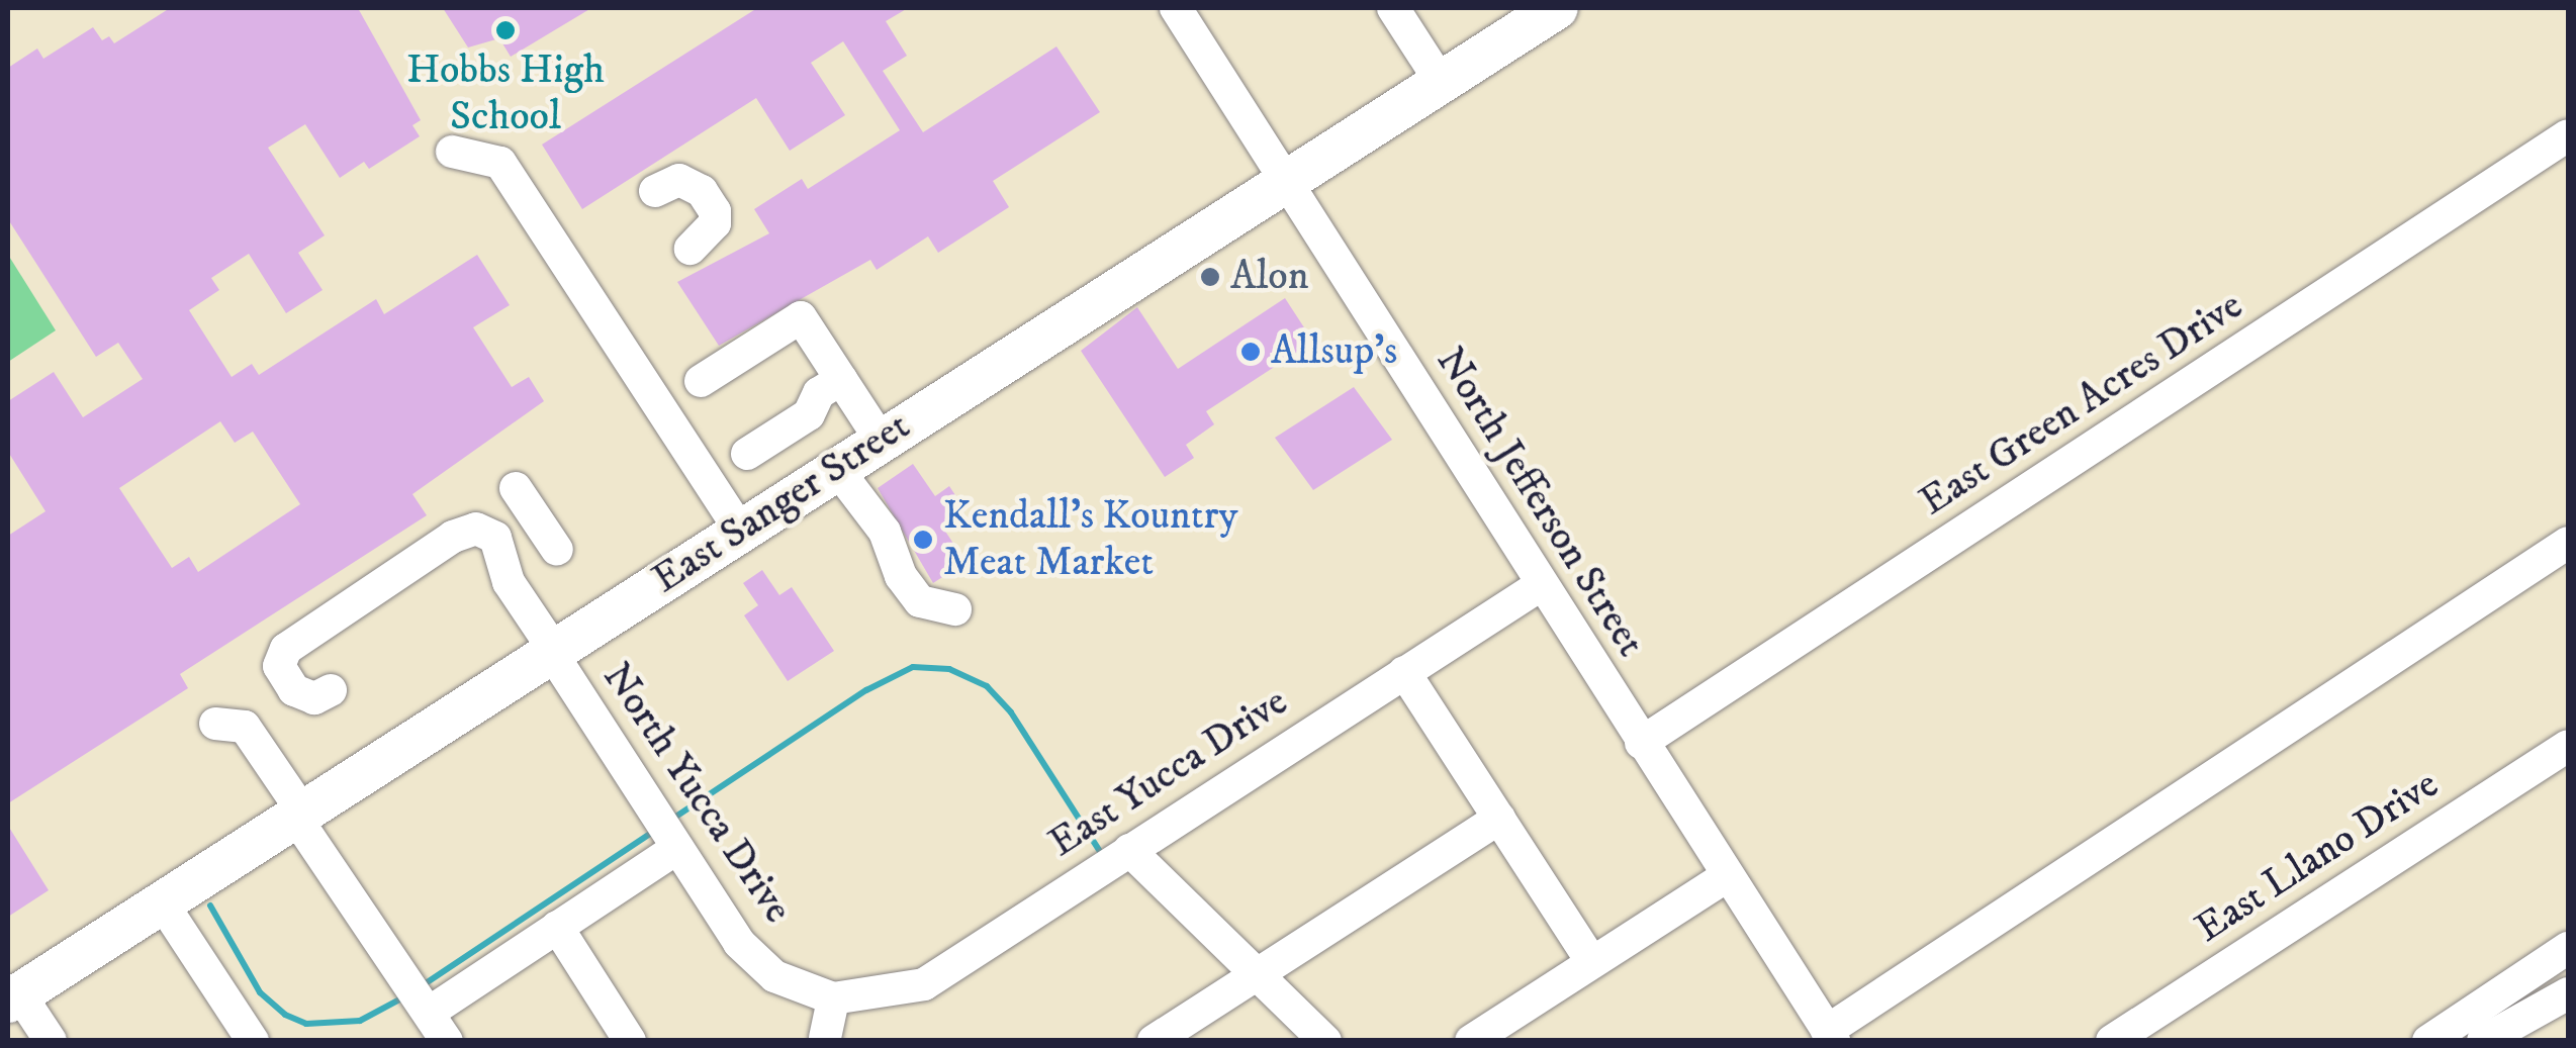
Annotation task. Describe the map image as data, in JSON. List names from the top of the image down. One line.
{"streets":{"main road":["East Sanger Street"],"street":["East Green Acres Drive","North Jefferson Street","East Yucca Drive","North Yucca Drive","East Llano Drive"]},"crossings":[["East Green Acres Drive","North Jefferson Street"],["North Jefferson Street","East Sanger Street"],["North Jefferson Street","East Yucca Drive"],["East Sanger Street","North Yucca Drive"],["East Yucca Drive","North Yucca Drive"]],"places":["Hobbs High School","Alon","Allsup's","Kendall's Kountry Meat Market"]}
